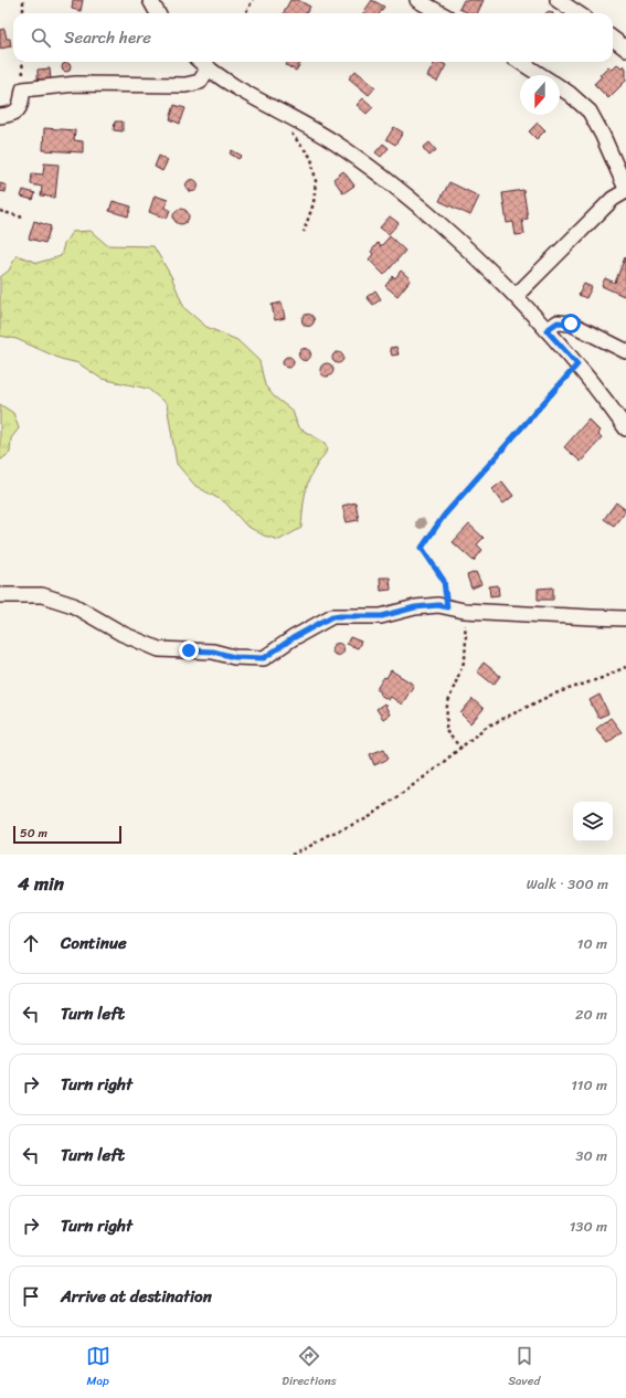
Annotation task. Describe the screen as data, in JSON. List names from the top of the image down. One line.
{"scale_bar":"50 m","north":"bottom","page":{"search":"Search here","scale":"50 m","heading":["4 min","Walk · 300 m"],"list":[["Continue","10 m"],["Turn left","20 m"],["Turn right","110 m"],["Turn left","30 m"],["Turn right","130 m"],"Arrive at destination"],"nav":["Map","Directions","Saved"]}}
